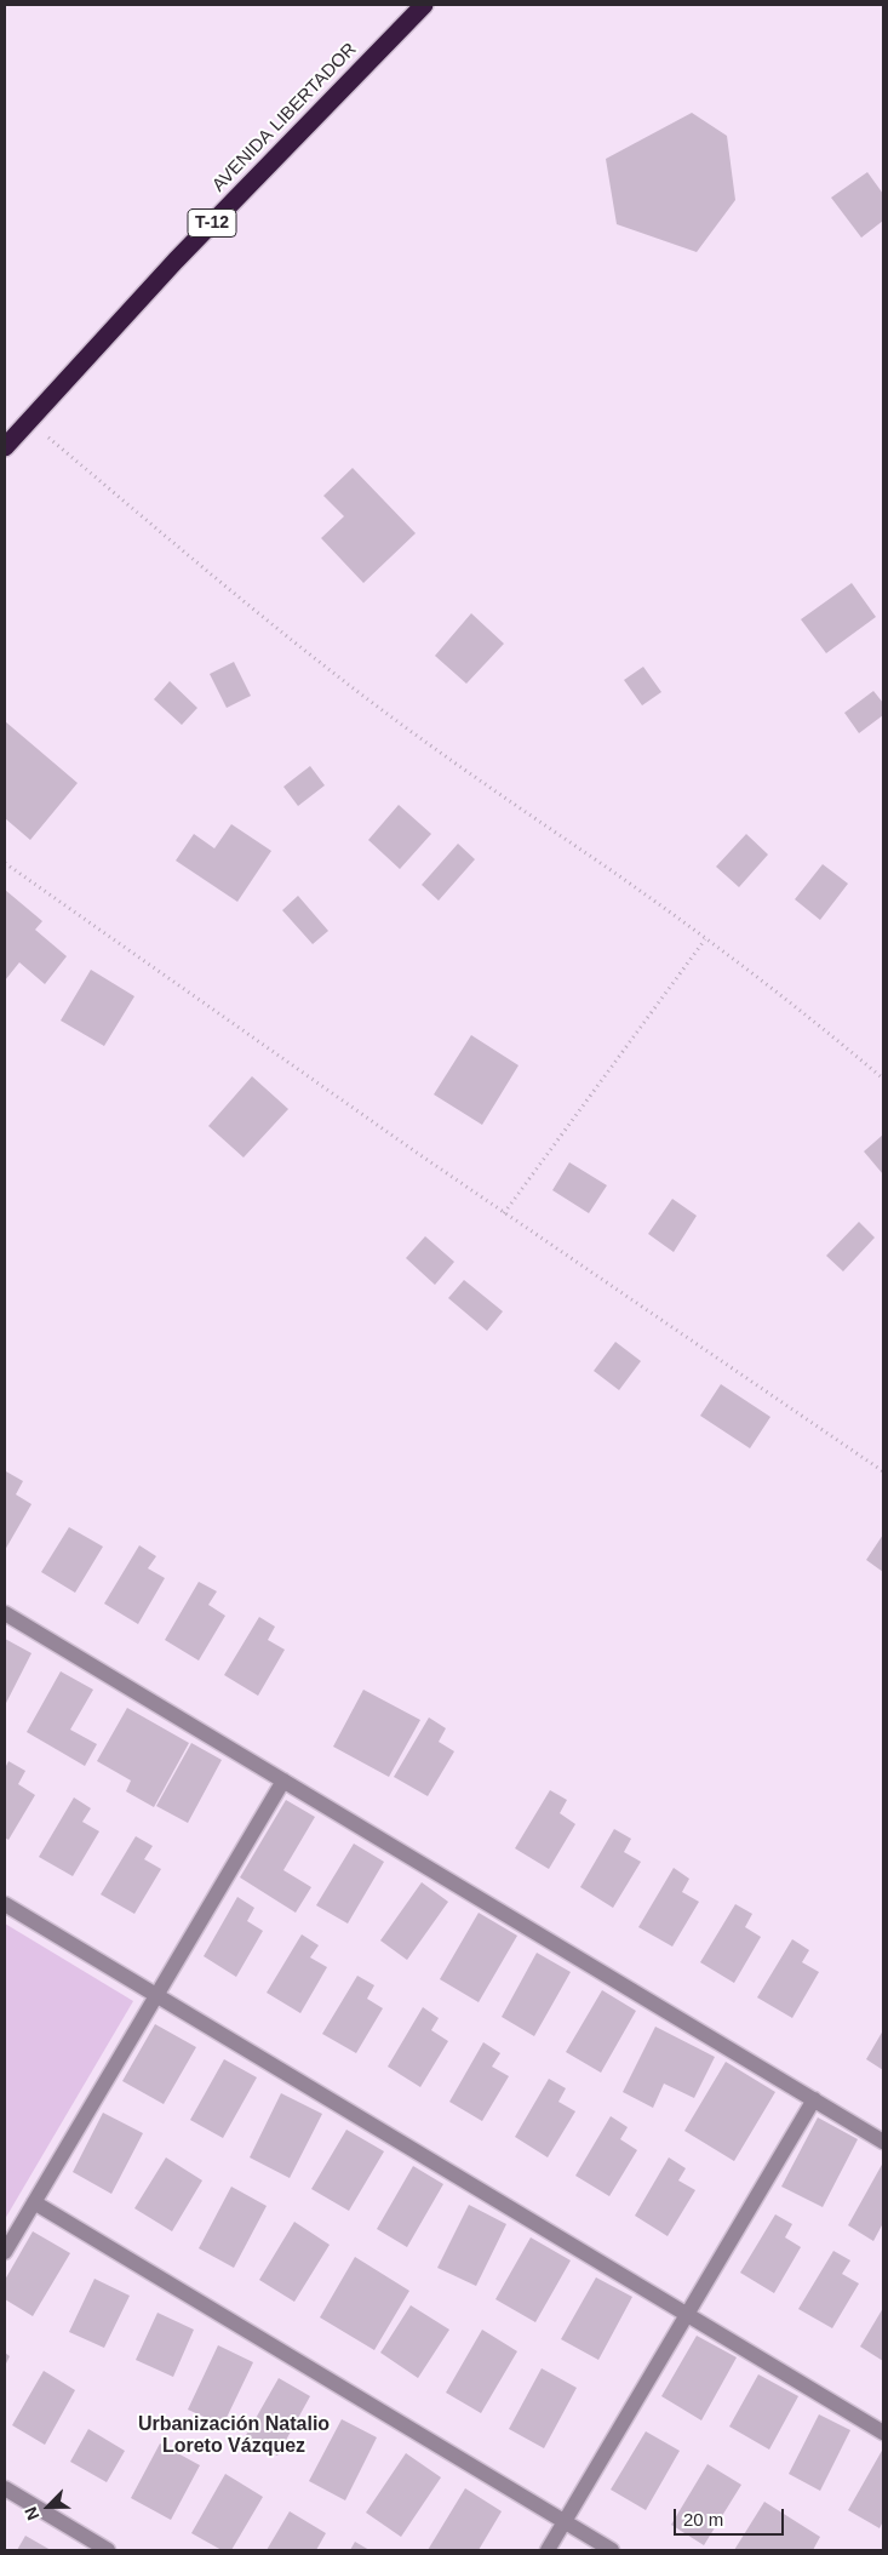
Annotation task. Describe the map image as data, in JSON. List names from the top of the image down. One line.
{"streets":{"highway":["AVENIDA LIBERTADOR","T-12"]},"districts":["Urbanización Natalio Loreto Vázquez"],"scale_bar":"20 m","north":"bottom left"}
